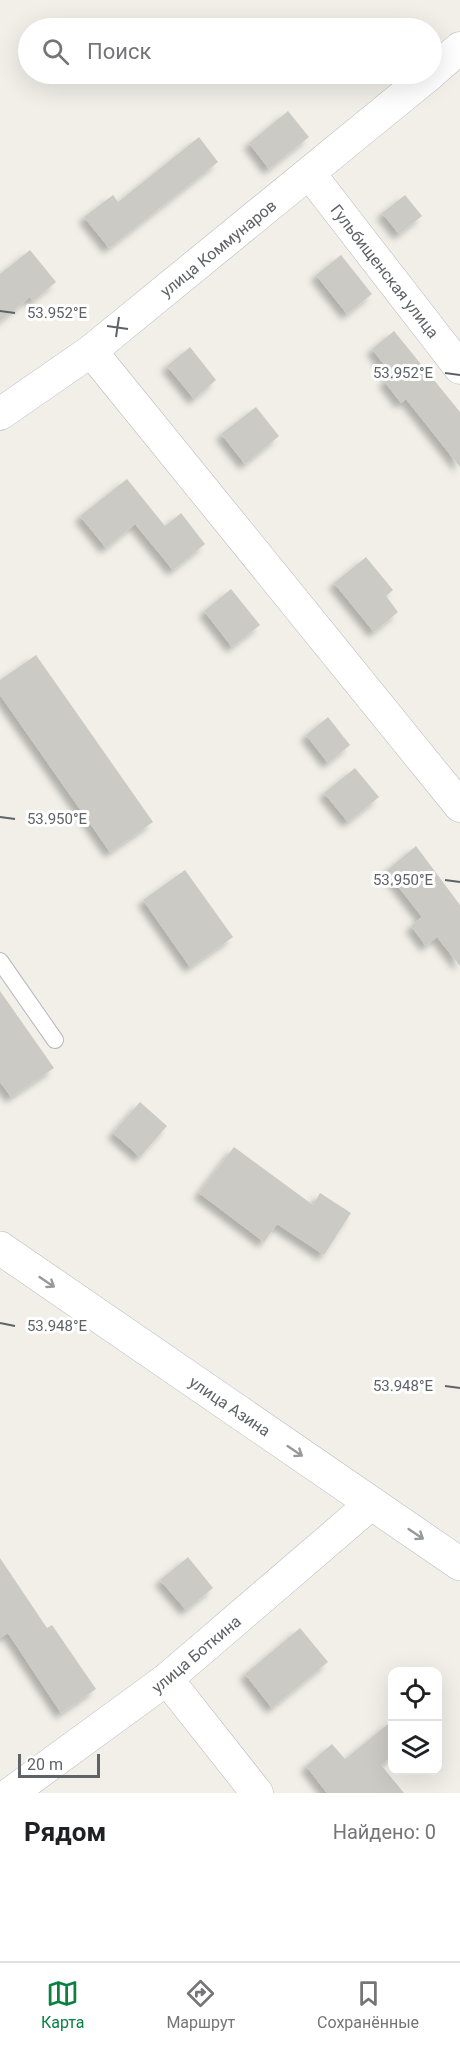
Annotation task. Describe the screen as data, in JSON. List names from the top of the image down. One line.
{"streets":{"main road":["улица Азина"],"street":["улица Коммунаров","Гульбищенская улица","улица Боткина"]},"crossings":[["улица Коммунаров","Гульбищенская улица"],["улица Азина","улица Боткина"]],"one_way":["улица Азина"],"scale_bar":"20 m","page":{"search":"Поиск","scale":"20 m","heading":["Рядом","Найдено: 0"],"nav":["Карта","Маршрут","Сохранённые"]},"coordinates":["53.952°E","53.950°E","53.948°E"]}
